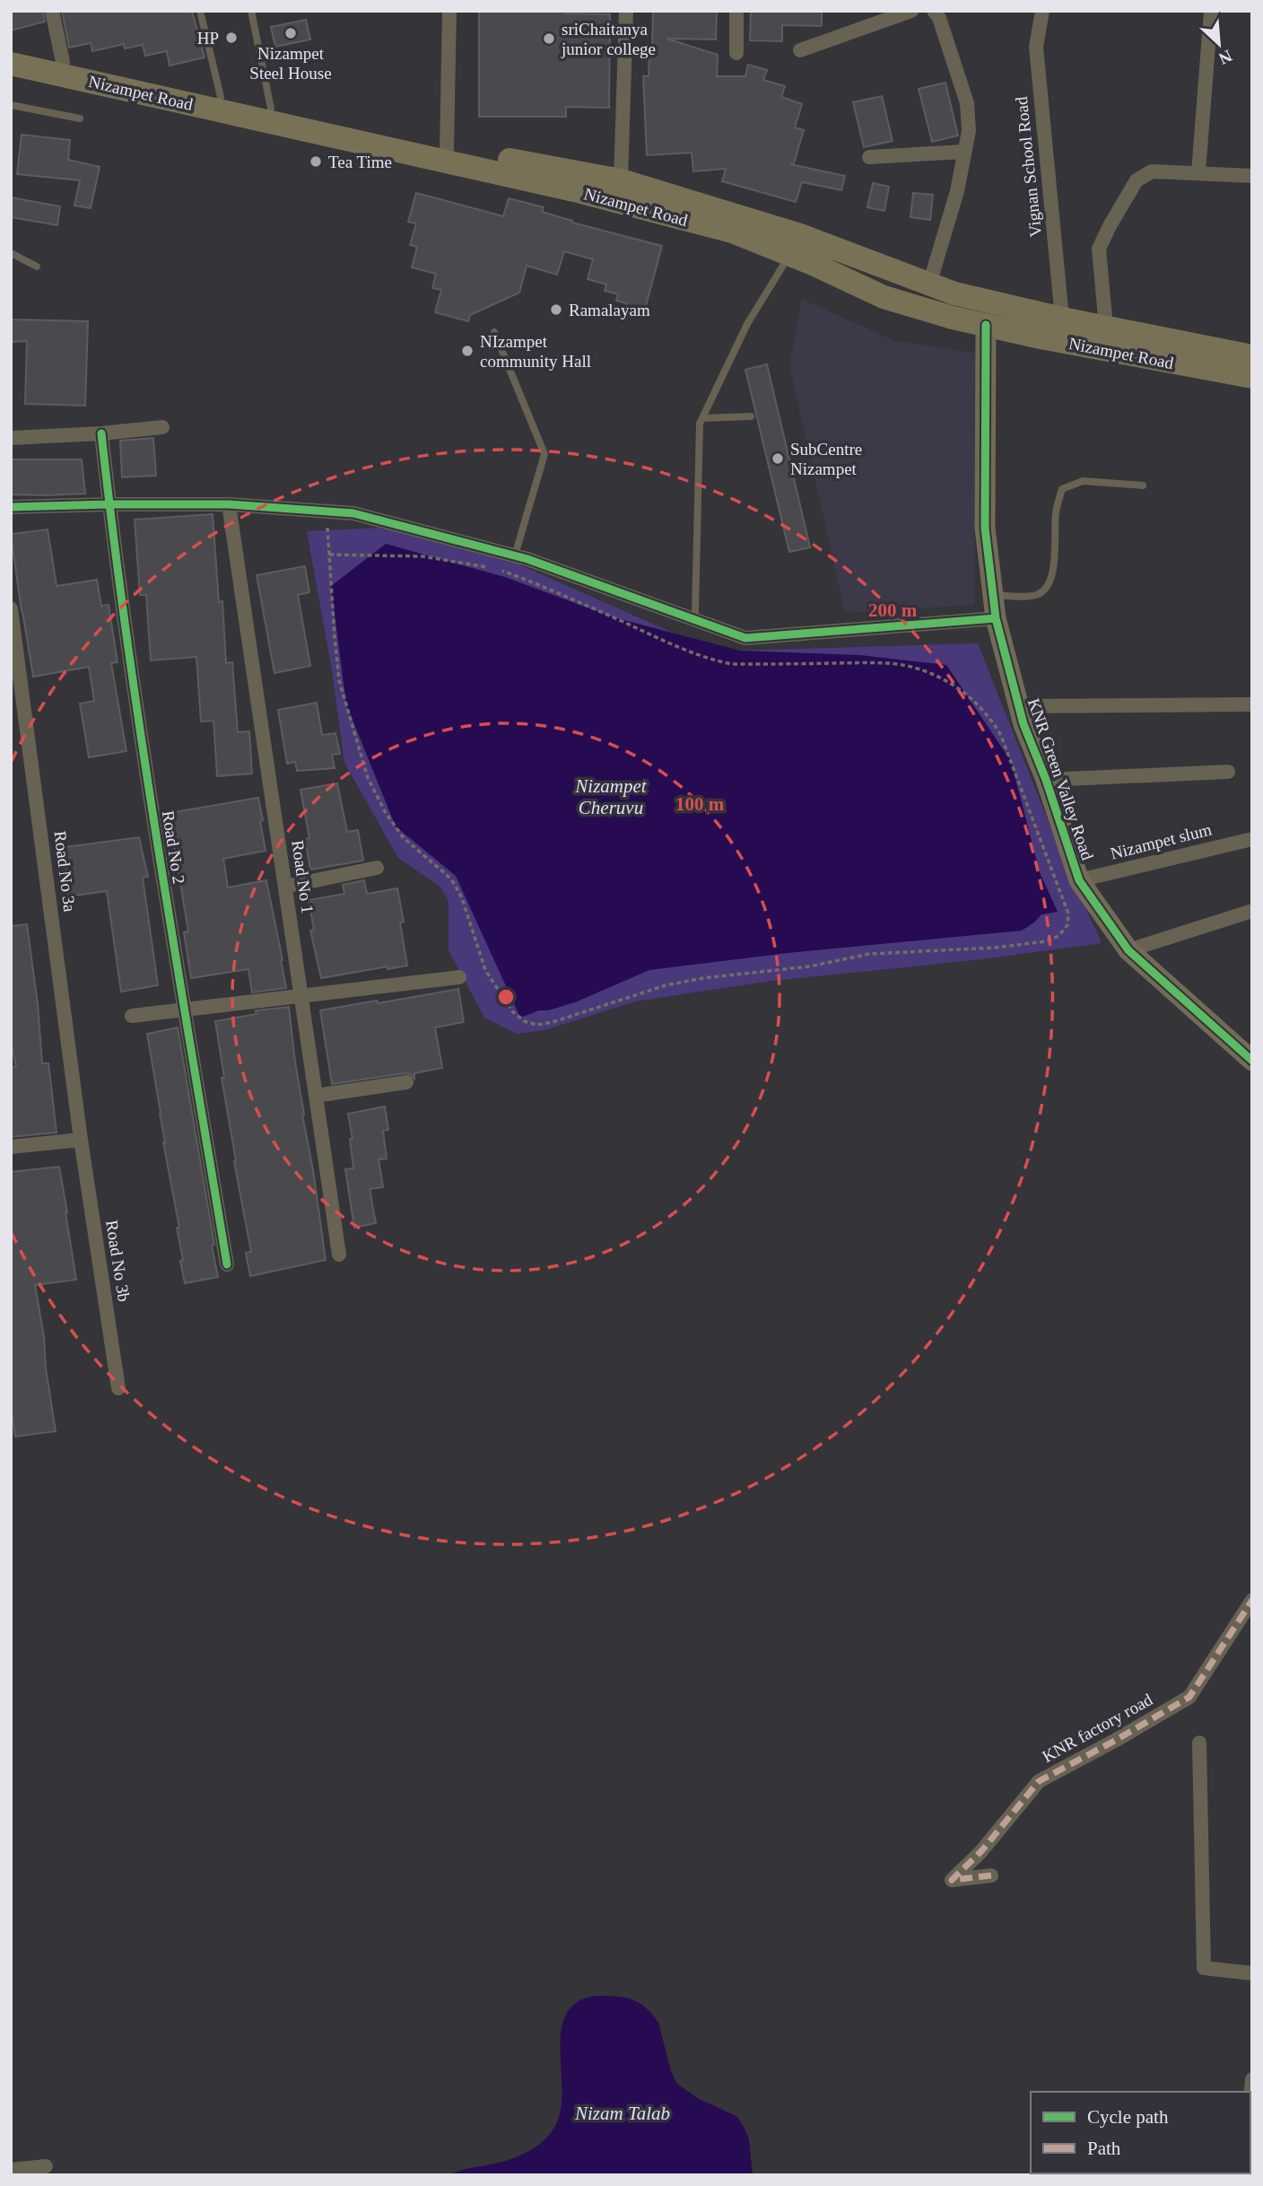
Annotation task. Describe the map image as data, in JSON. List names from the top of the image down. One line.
{"streets":{"main road":["Nizampet Road"],"street":["Vignan School Road","KNR Green Valley Road","Nizampet slum","Road No 2","Road No 3a","Road No 1","Road No 3b","KNR factory road"]},"crossings":[["Nizampet Road","Vignan School Road"],["Nizampet Road","KNR Green Valley Road"],["KNR Green Valley Road","Nizampet slum"],["Road No 3a","Road No 3b"]],"water":["Nizampet Cheruvu","Nizam Talab"],"places":["Nizampet Steel House","HP","sriChaitanya junior college","Tea Time","Ramalayam","NIzampet community Hall","SubCentre Nizampet"],"legend":["Cycle path","Path"],"north":"bottom right","rings":["200 m","100 m"]}
